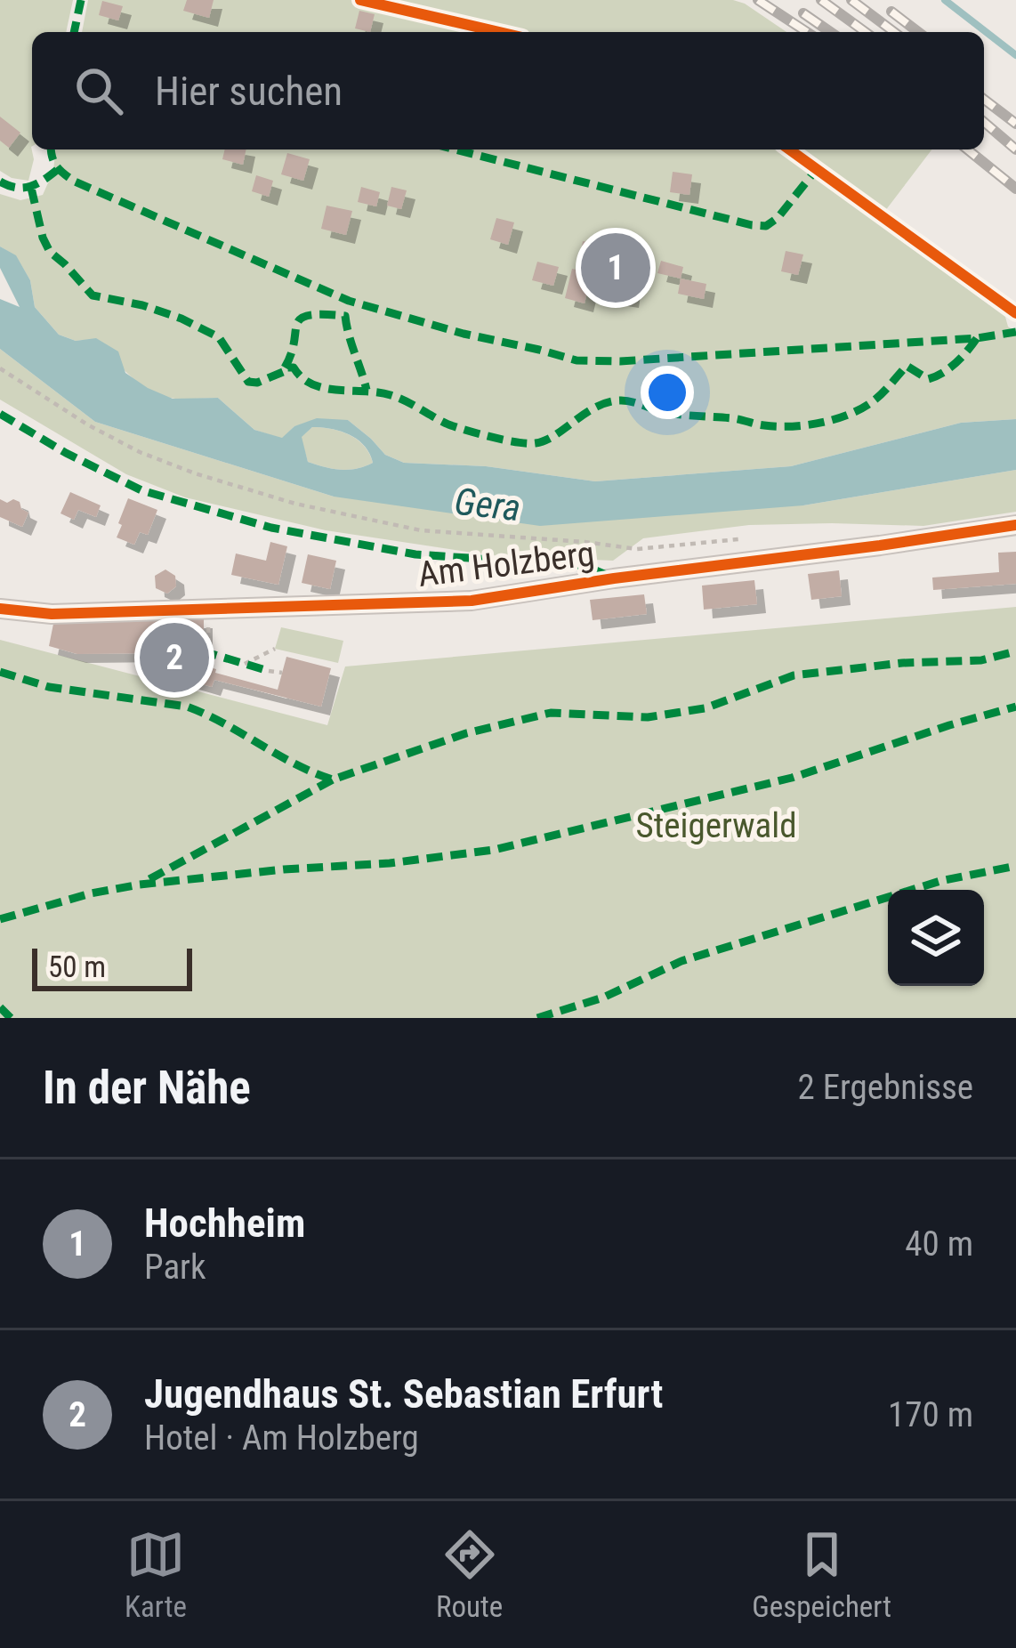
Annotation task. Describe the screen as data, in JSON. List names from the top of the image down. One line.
{"streets":{"street":["Am Holzberg"]},"water":["Gera"],"parks":["Steigerwald"],"scale_bar":"50 m","page":{"search":"Hier suchen","pins":["1","2"],"scale":"50 m","heading":["In der Nähe","2 Ergebnisse"],"list":[{"mark":"1","name":"Hochheim","note":"Park","value":"40 m"},{"mark":"2","name":"Jugendhaus St. Sebastian Erfurt","note":"Hotel · Am Holzberg","value":"170 m"}],"nav":["Karte","Route","Gespeichert"]}}
